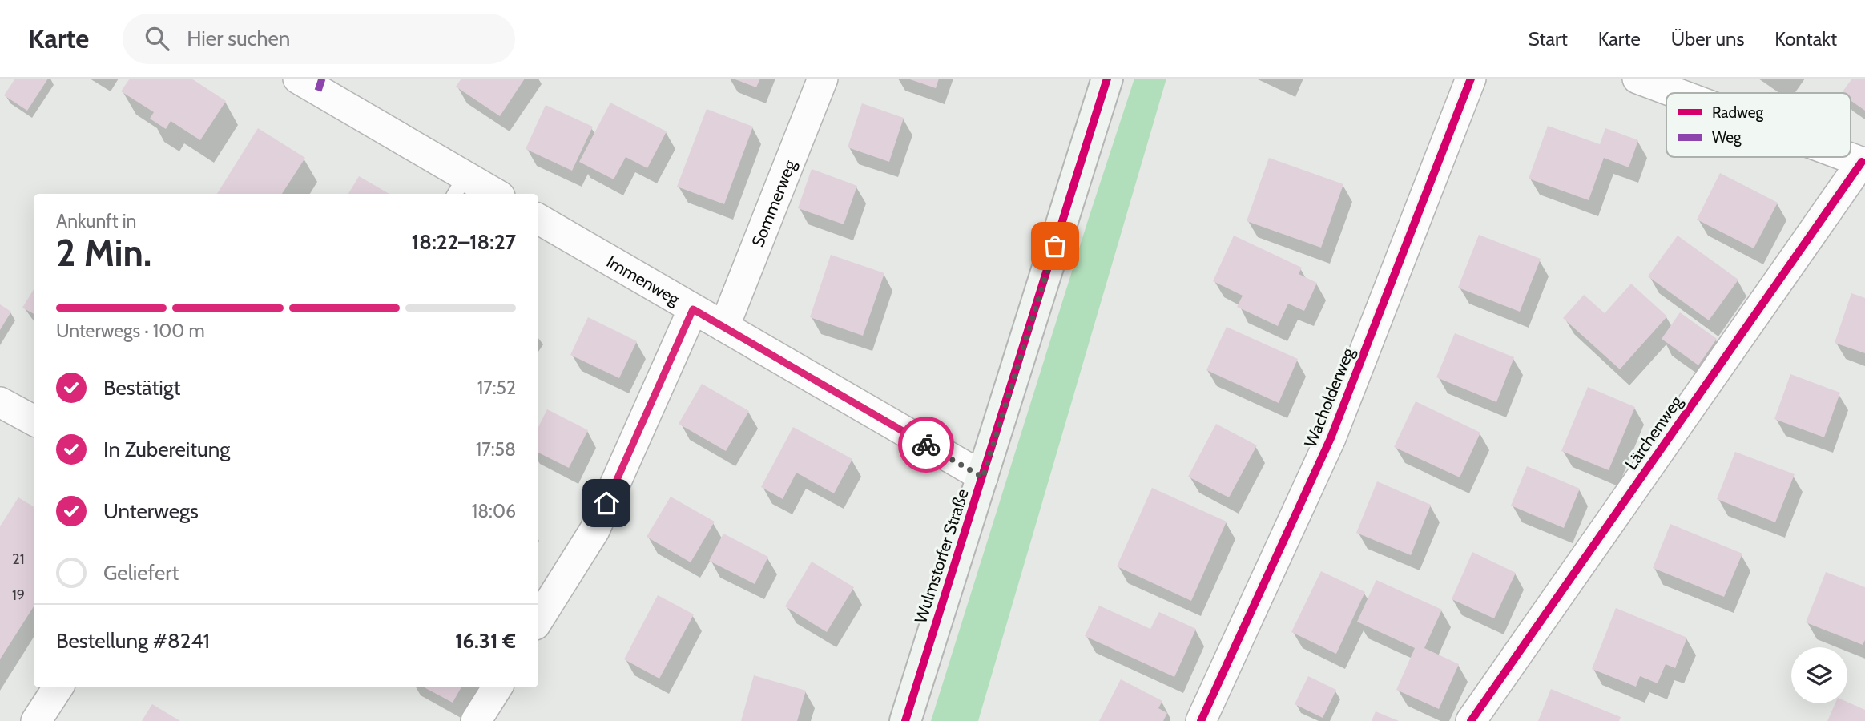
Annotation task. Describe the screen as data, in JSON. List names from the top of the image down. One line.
{"streets":{"main road":["Wulmstorfer Straße"],"street":["Sommerweg","Immenweg","Wacholderweg","Lärchenweg"]},"crossings":[["Sommerweg","Immenweg"],["Immenweg","Wulmstorfer Straße"]],"house_numbers":["21","19"],"legend":["Radweg","Weg"],"page":{"header":"Karte","search":"Hier suchen","nav":["Start","Karte","Über uns","Kontakt"],"heading":["2 Min.","Ankunft in","18:22–18:27"],"panel":["Bestellung #8241","16.31 €"],"bar":"Unterwegs · 100 m","list":[["Bestätigt","17:52"],["In Zubereitung","17:58"],["Unterwegs","18:06"],"Geliefert"]}}
